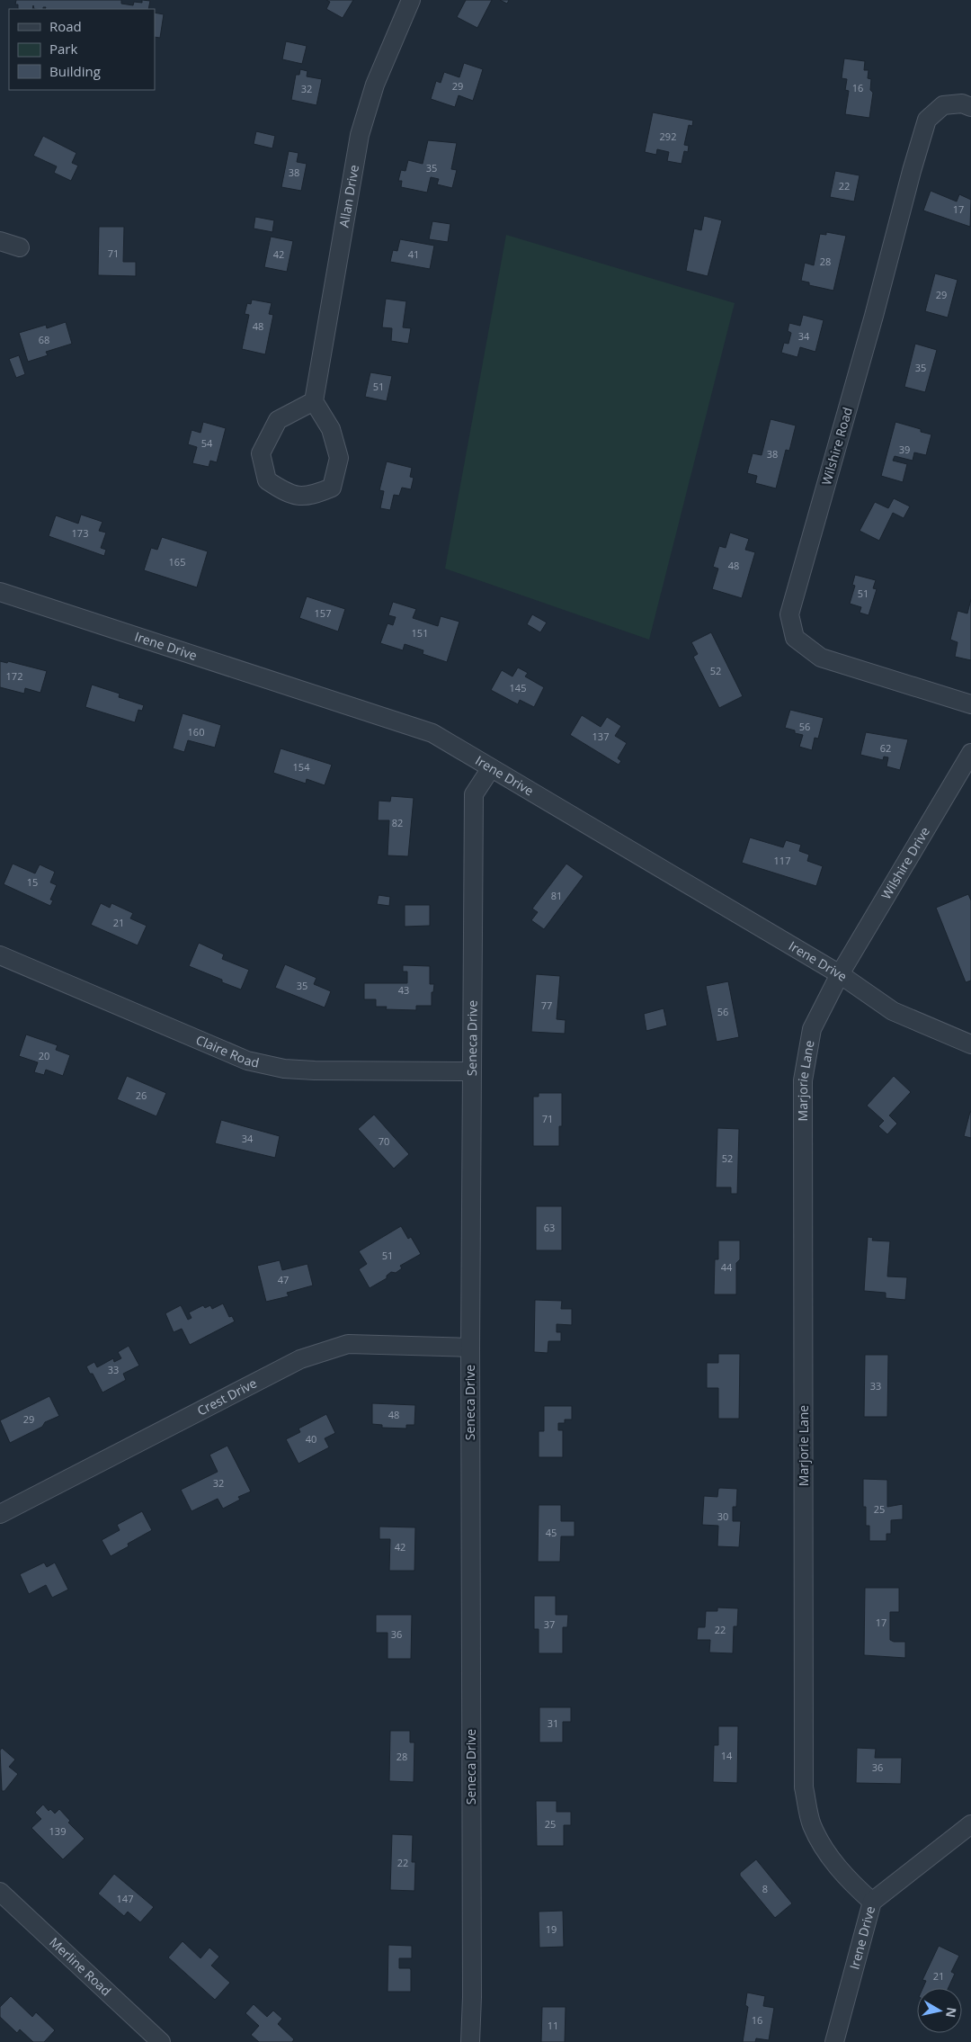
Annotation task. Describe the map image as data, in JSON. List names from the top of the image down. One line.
{"streets":{"street":["Allan Drive","Wilshire Road","Irene Drive","Wilshire Drive","Seneca Drive","Claire Road","Marjorie Lane","Crest Drive","Merline Road"]},"crossings":[["Irene Drive","Wilshire Drive"],["Irene Drive","Seneca Drive"],["Irene Drive","Marjorie Lane"],["Wilshire Drive","Marjorie Lane"],["Seneca Drive","Claire Road"],["Seneca Drive","Crest Drive"]],"house_numbers":["29","16","32","292","35","38","22","17","71","42","41","28","29","48","34","68","35","51","54","39","38","173","165","48","51","157","151","52","172","145","56","160","137","62","154","82","117","15","81","21","35","43","77","56","20","26","71","34","70","52","63","51","44","47","33","33","48","29","40","32","25","30","45","42","17","37","22","36","31","14","28","36","25","139","22","8","147","19","21","16","11"],"legend":["Road","Park","Building"],"north":"right"}
